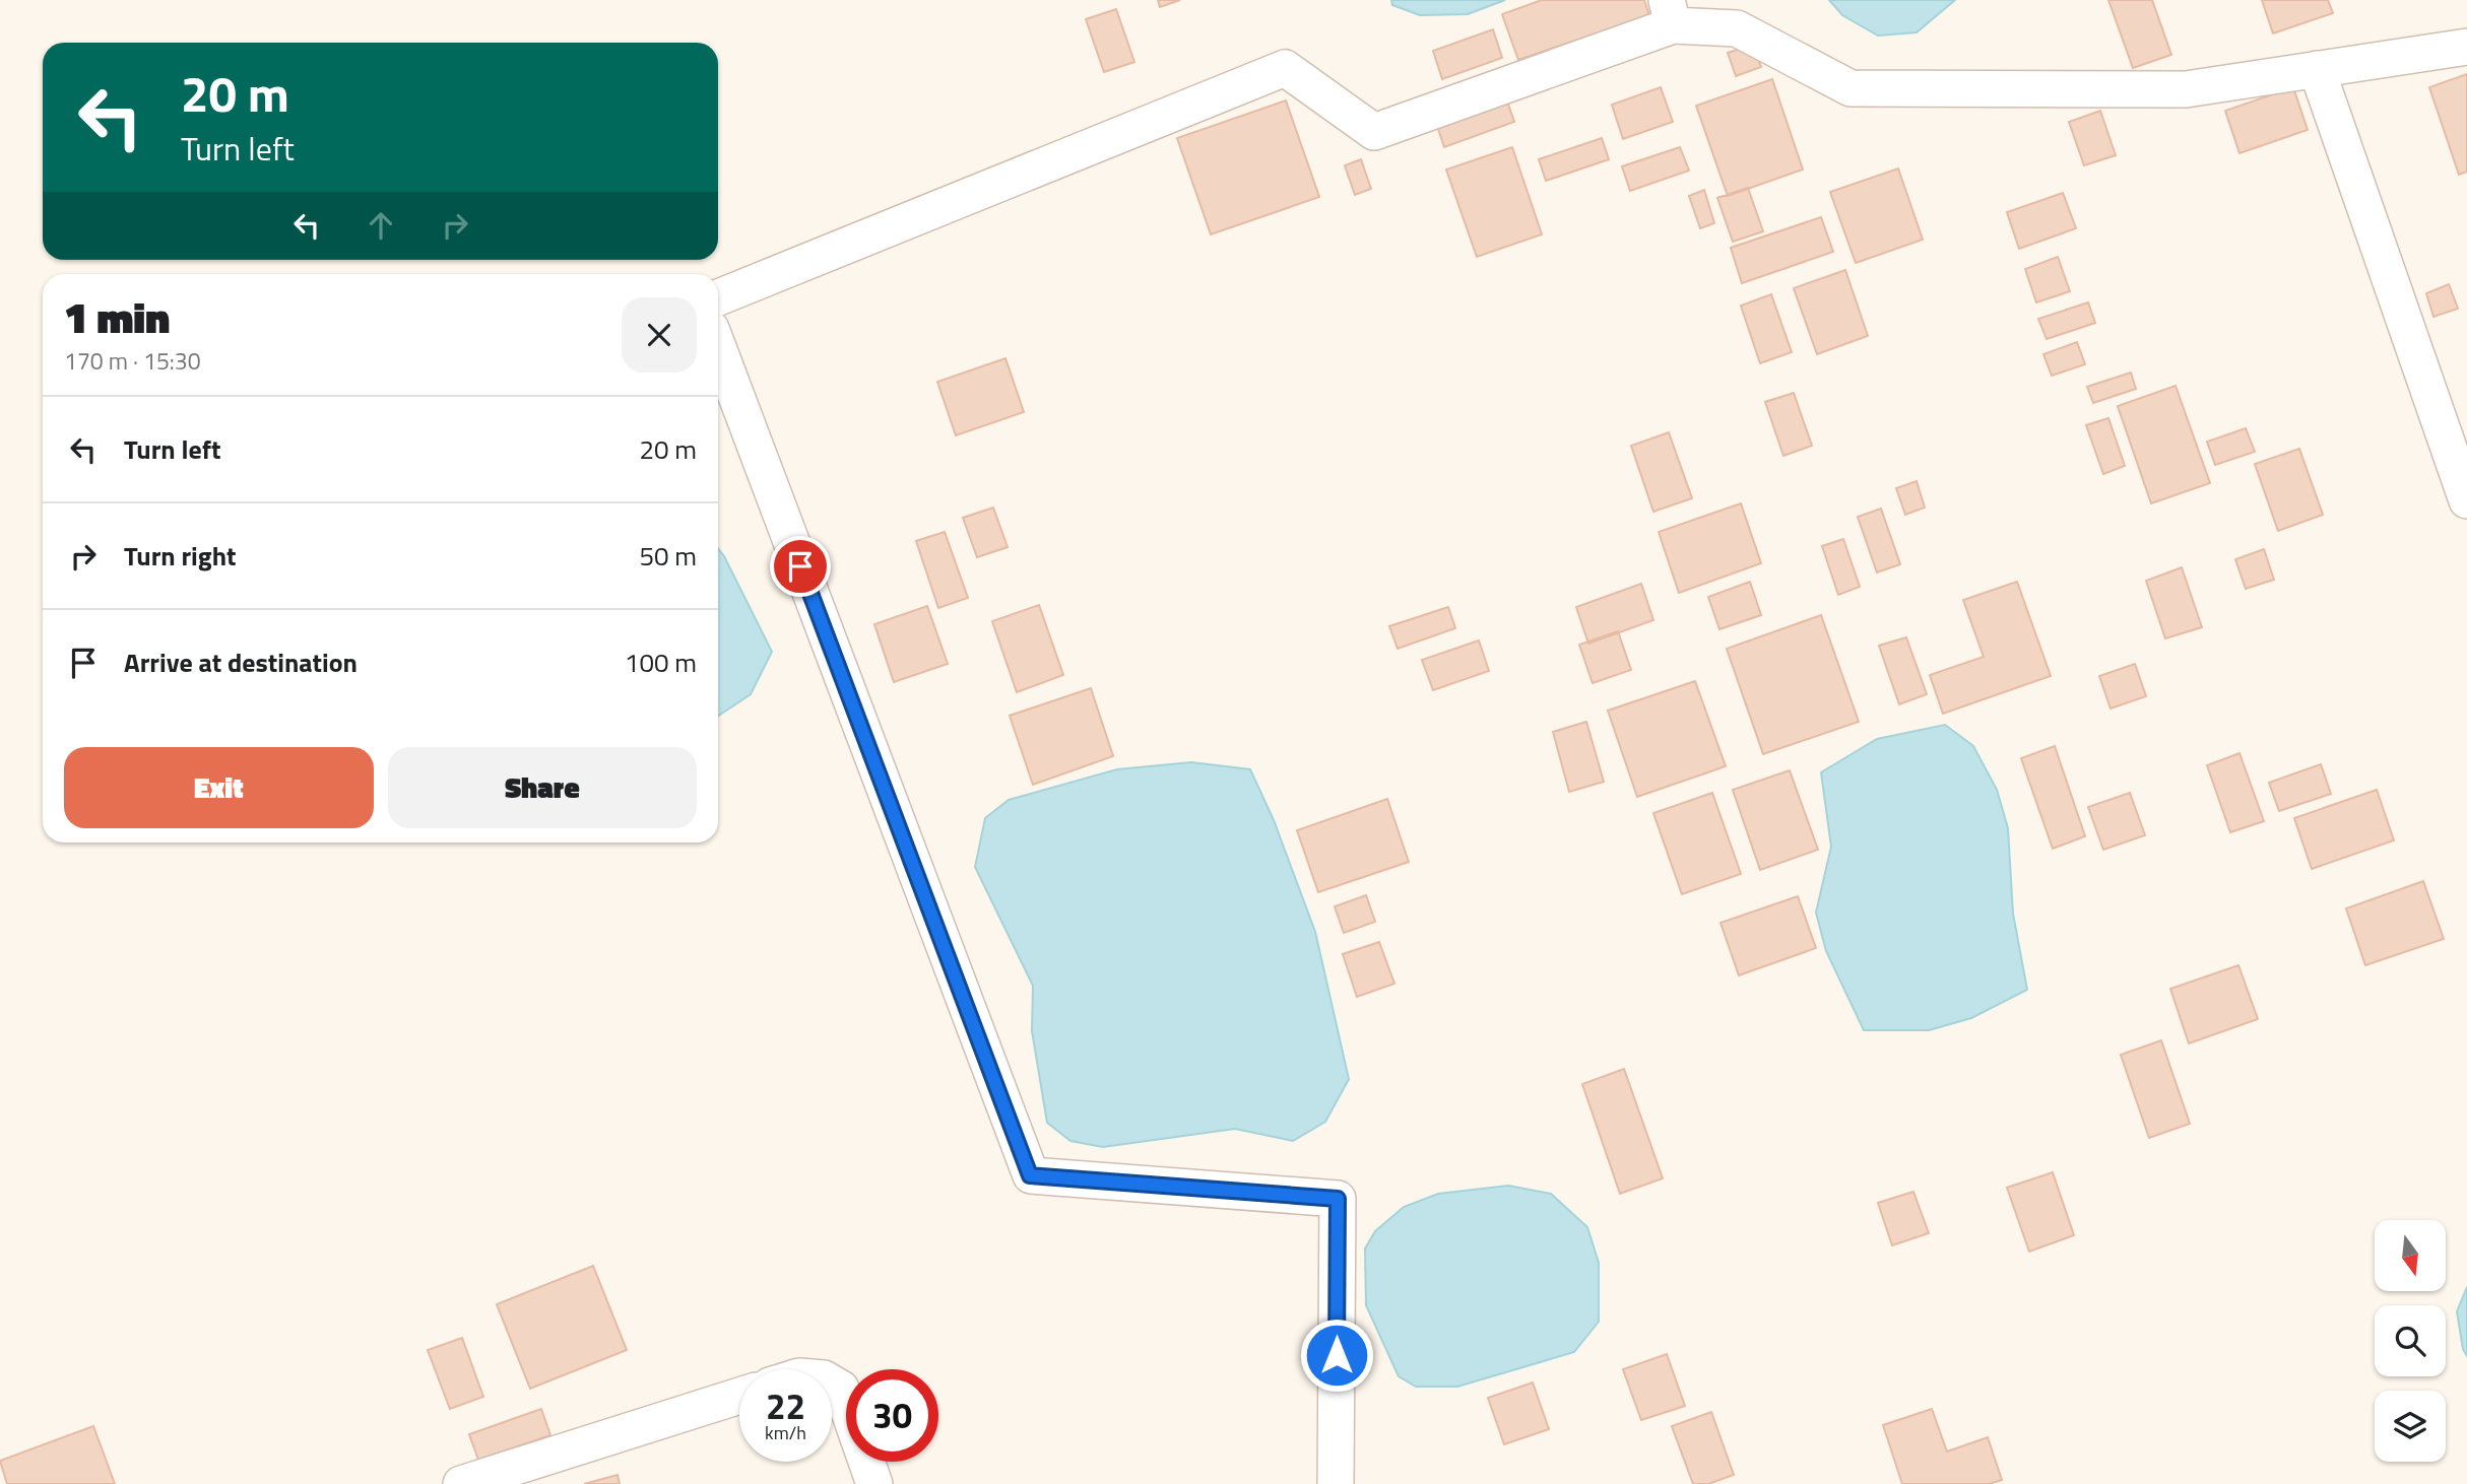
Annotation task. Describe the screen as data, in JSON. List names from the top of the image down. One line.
{"north":"bottom","page":{"turn":["20 m","Turn left"],"heading":["1 min","170 m · 15:30"],"list":[{"name":"Turn left","value":"20 m"},{"name":"Turn right","value":"50 m"},{"name":"Arrive at destination","value":"100 m"}],"buttons":["Exit","Share"],"speed":"22 km/h","limit":"30"}}
